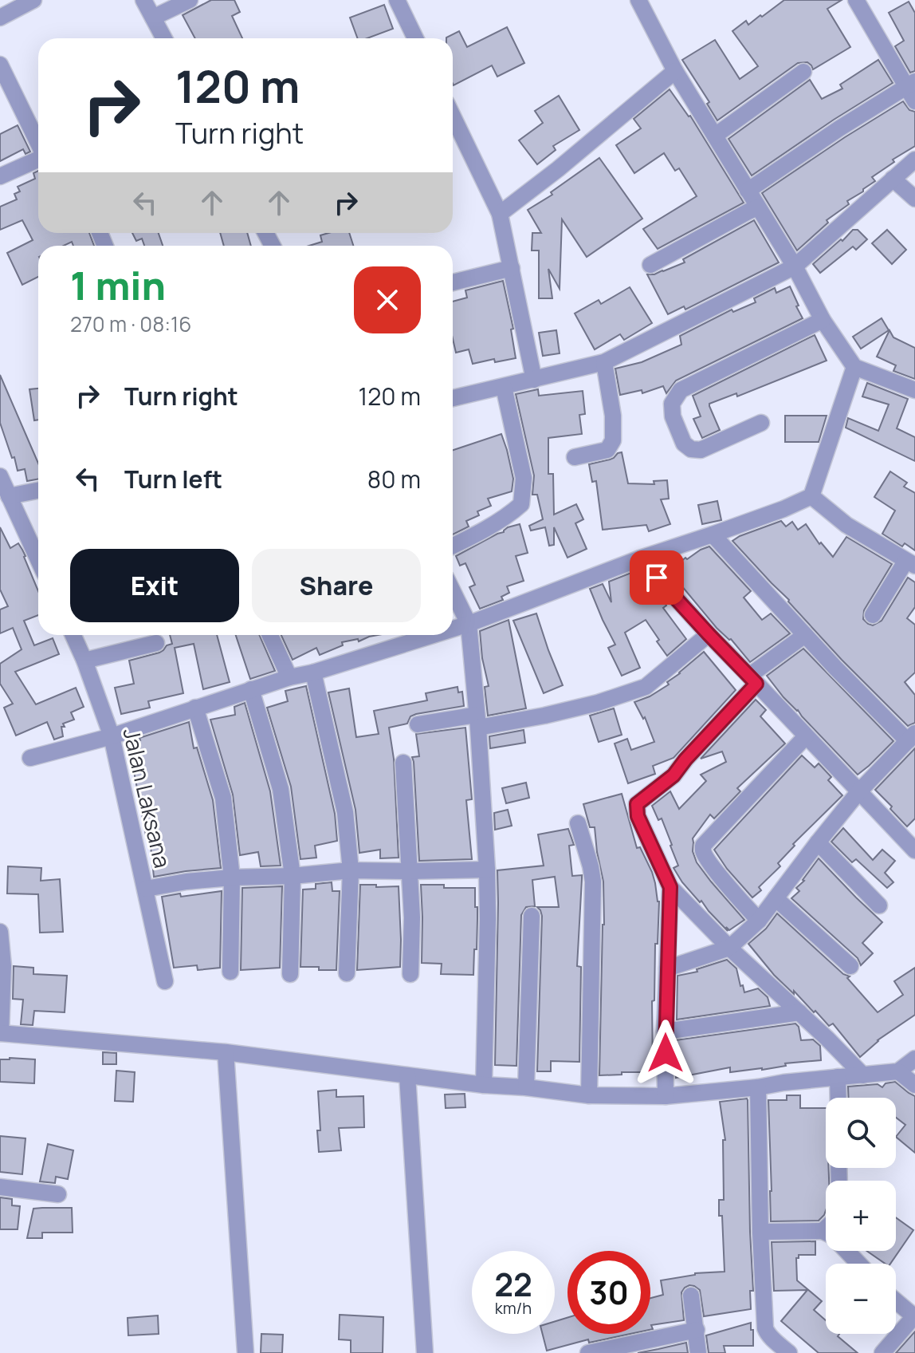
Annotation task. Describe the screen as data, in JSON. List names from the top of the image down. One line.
{"streets":{"street":["Jalan Laksana"]},"page":{"turn":["120 m","Turn right"],"heading":["1 min","270 m · 08:16"],"list":[{"name":"Turn right","value":"120 m"},{"name":"Turn left","value":"80 m"}],"buttons":["Exit","Share"],"map_buttons":["+","−"],"speed":"22 km/h","limit":"30"}}
